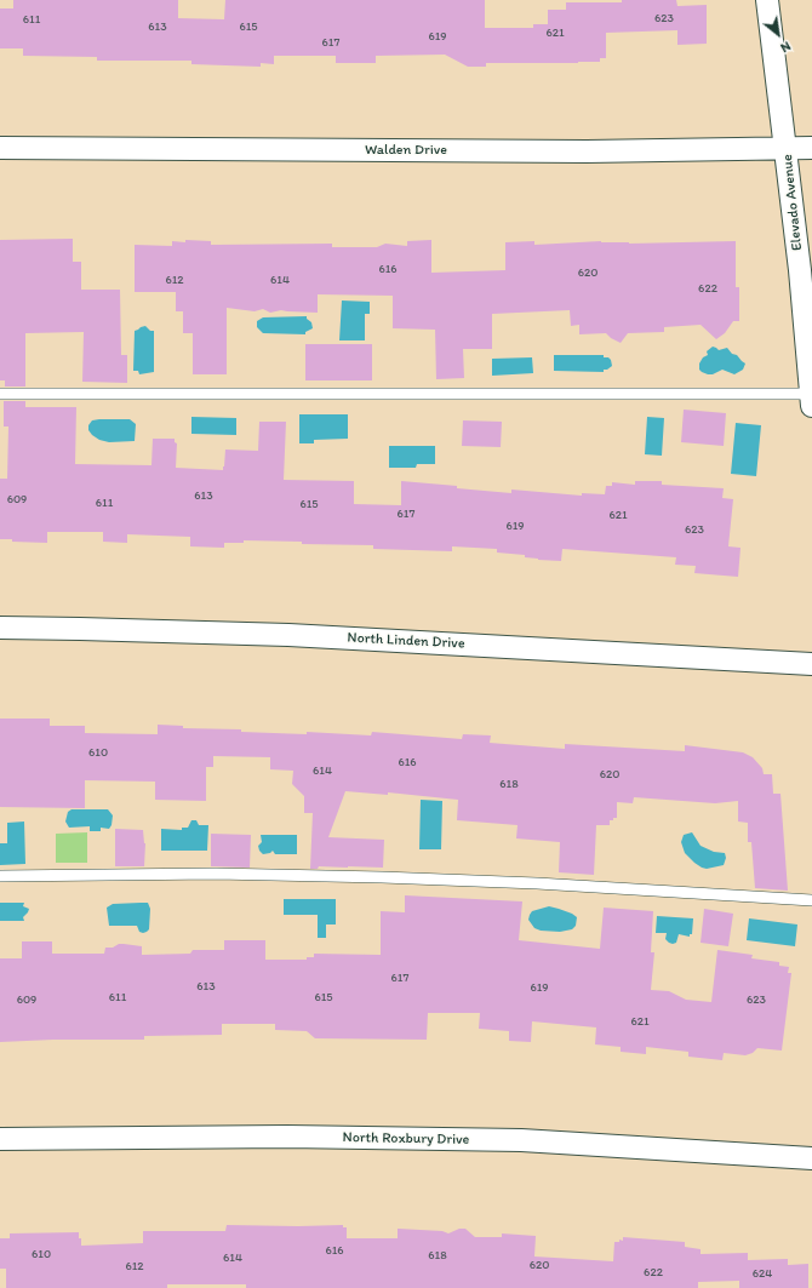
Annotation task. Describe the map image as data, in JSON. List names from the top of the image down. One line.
{"streets":{"street":["Walden Drive","Elevado Avenue","North Linden Drive","North Roxbury Drive"]},"crossings":[["Walden Drive","Elevado Avenue"]],"house_numbers":["623","611","613","615","621","619","617","616","620","612","614","622","613","609","611","615","617","621","619","623","610","616","614","620","618","617","613","619","611","615","609","623","621","616","610","618","614","620","612","622","624"],"north":"bottom right"}
